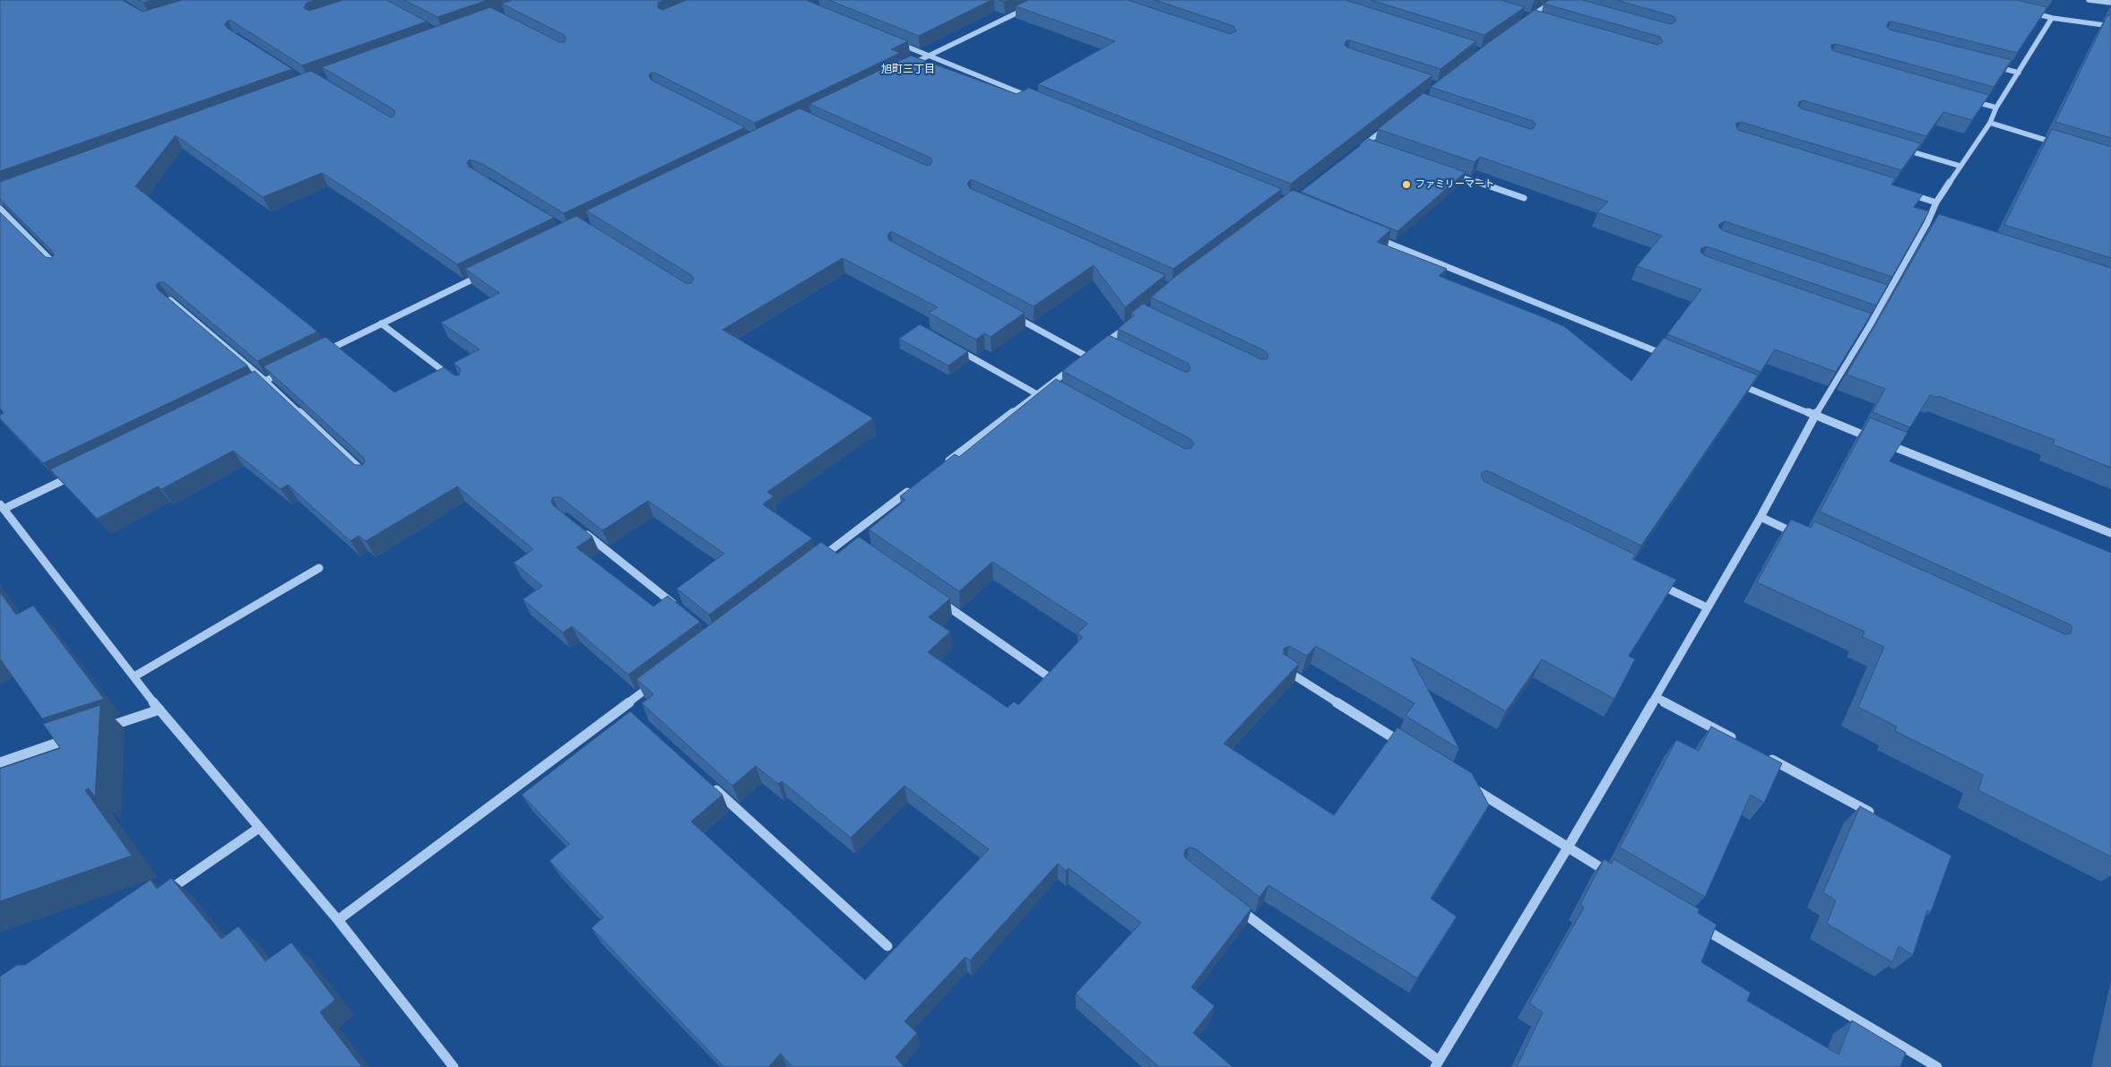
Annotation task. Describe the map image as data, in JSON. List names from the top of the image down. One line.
{"districts":["旭町三丁目"],"places":["ファミリーマート"]}
